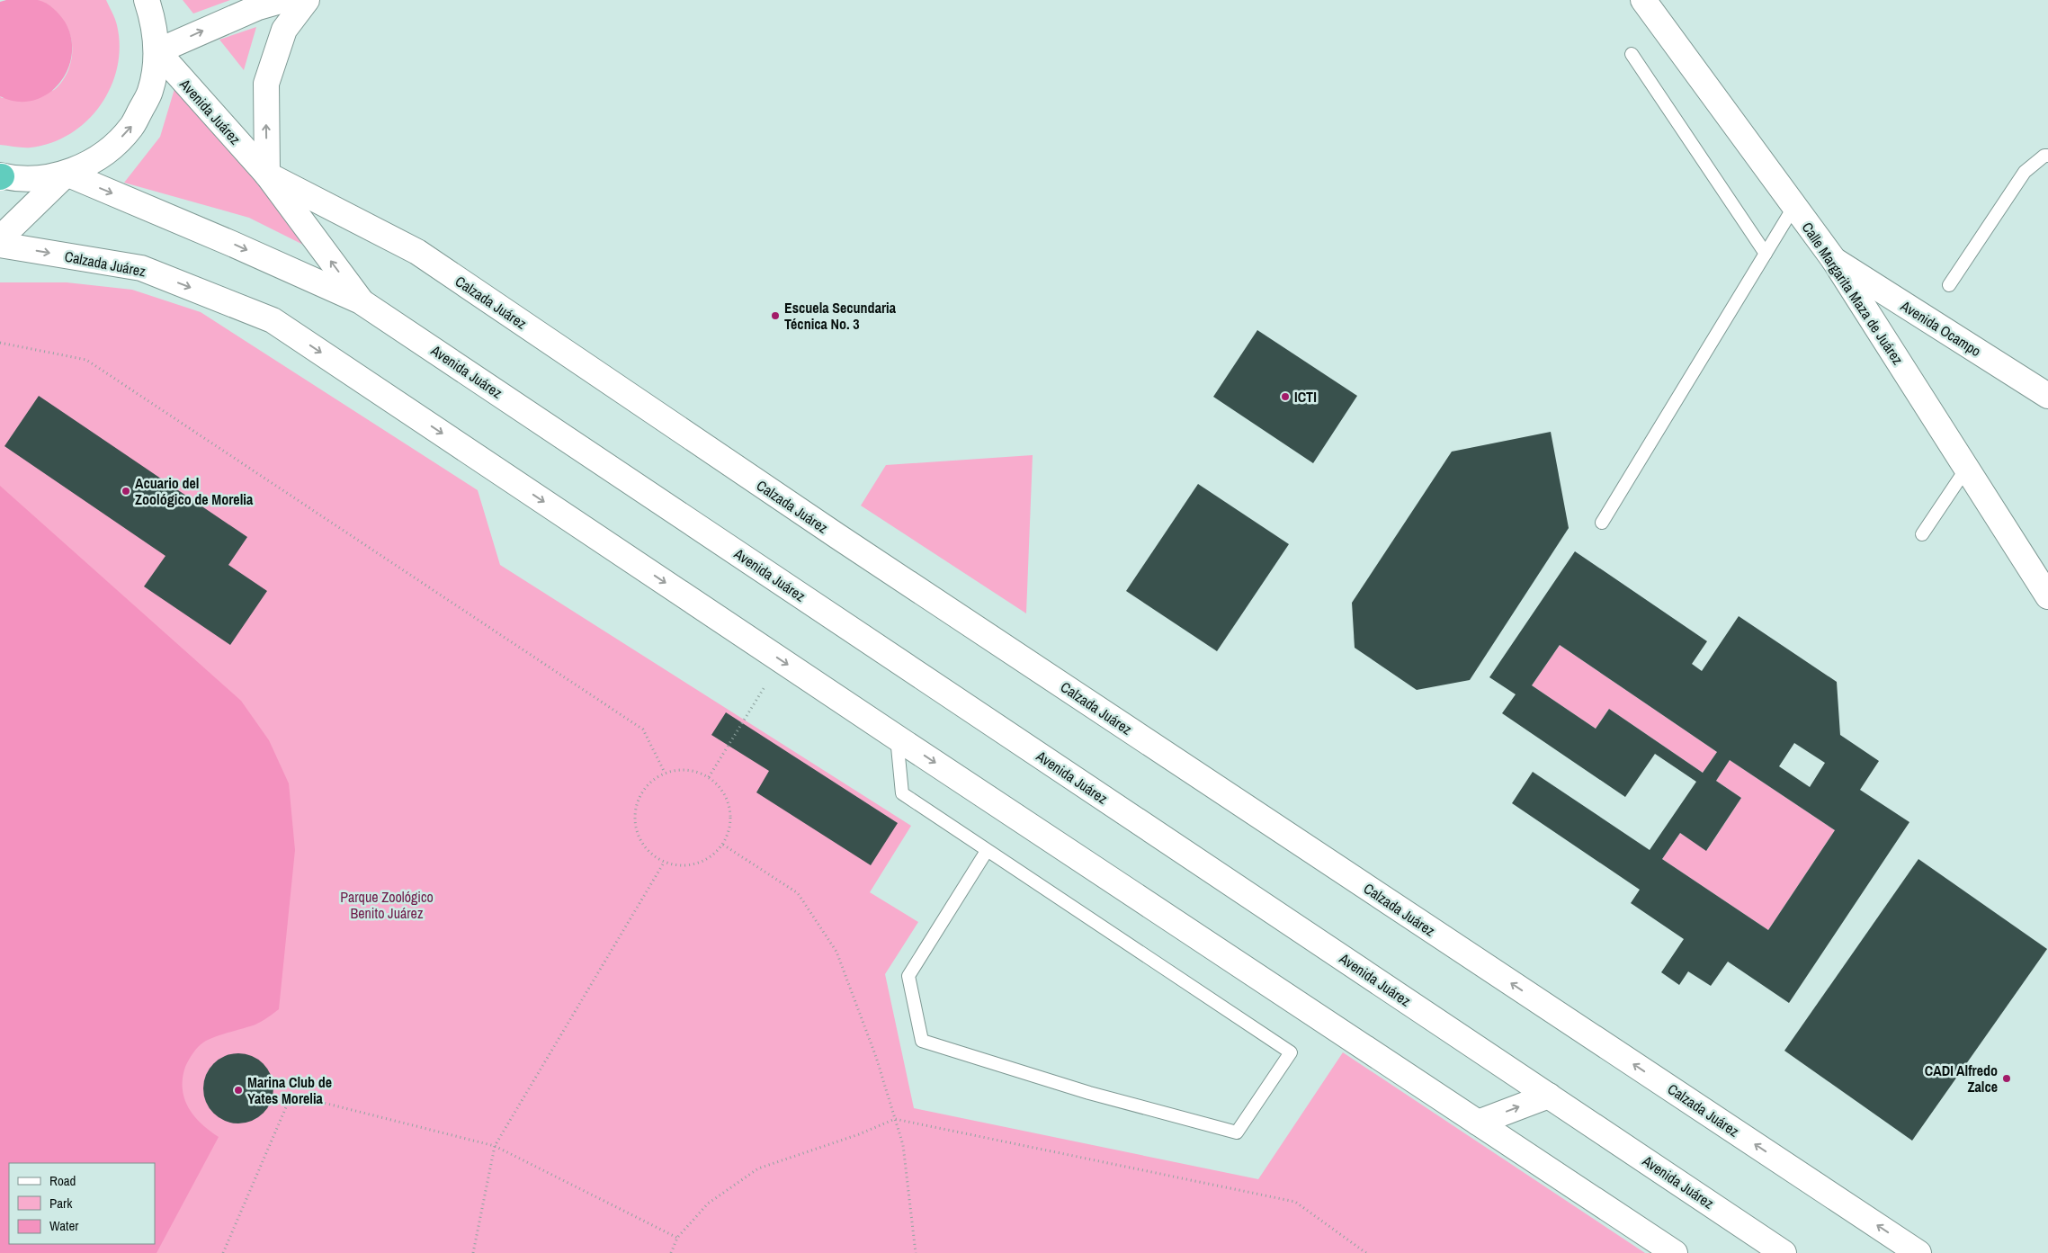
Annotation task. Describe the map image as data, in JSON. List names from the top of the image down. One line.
{"streets":{"street":["Avenida Juárez","Calzada Juárez","Calle Margarita Maza de Juárez","Avenida Ocampo"]},"crossings":[["Avenida Juárez","Calzada Juárez"],["Calle Margarita Maza de Juárez","Avenida Ocampo"]],"parks":["Parque Zoológico Benito Juárez"],"places":["Escuela Secundaria Técnica No. 3","ICTI","Acuario del Zoológico de Morelia","CADI Alfredo Zalce","Marina Club de Yates Morelia"],"legend":["Road","Park","Water"]}
